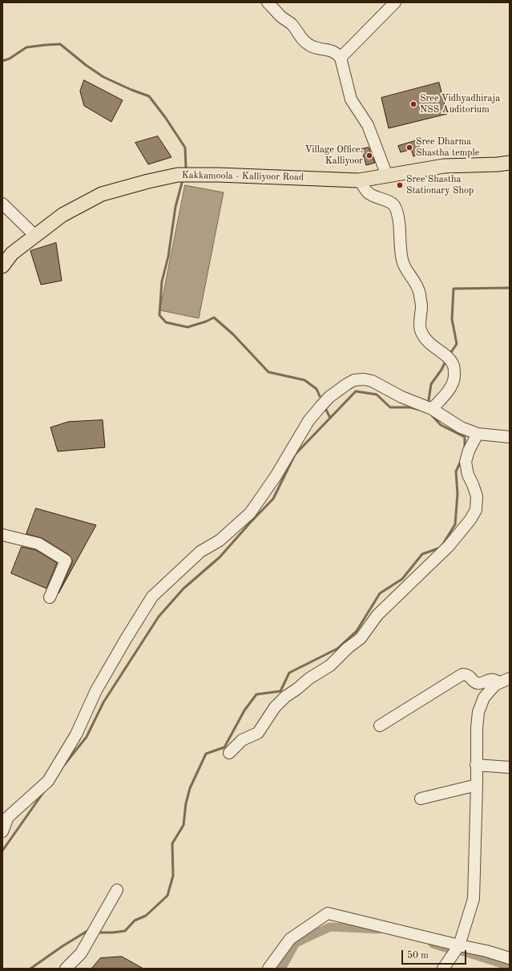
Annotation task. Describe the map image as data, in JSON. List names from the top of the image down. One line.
{"streets":{"main road":["Kakkamoola - Kalliyoor Road"]},"places":["Sree Vidhyadhiraja NSS Auditorium","Sree Dharma Shastha temple","Village Office, Kalliyoor","Sree Shastha Stationary Shop"],"scale_bar":"50 m"}
